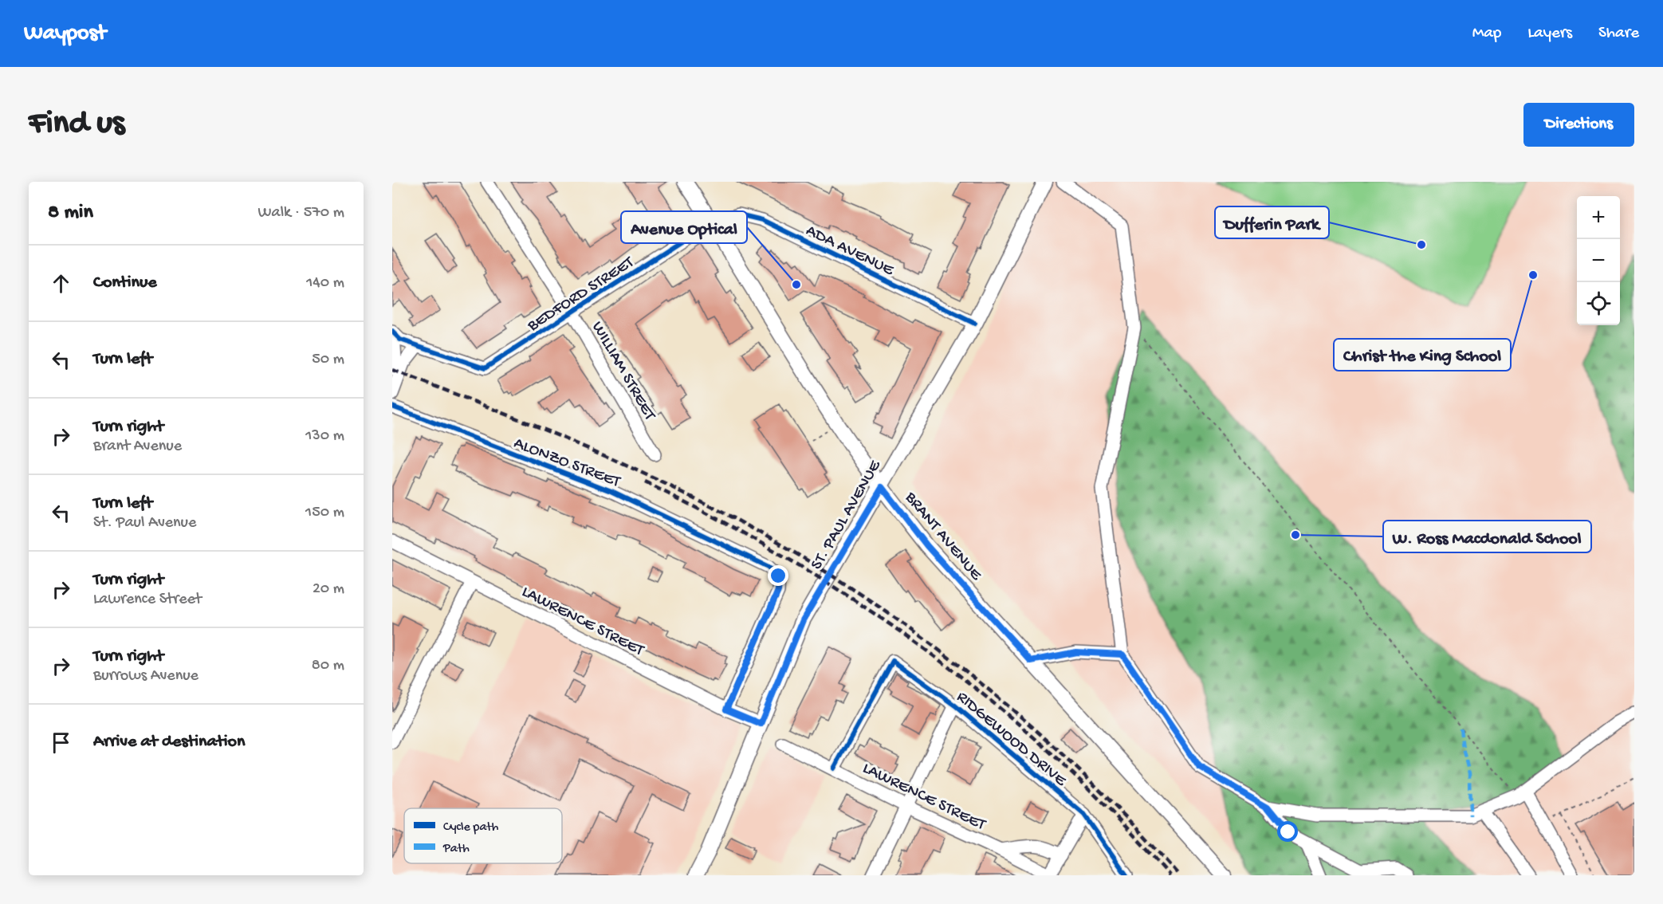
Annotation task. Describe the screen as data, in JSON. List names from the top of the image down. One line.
{"streets":{"main road":["ST. PAUL AVENUE","BRANT AVENUE"],"street":["ADA AVENUE","BEDFORD STREET","WILLIAM STREET","ALONZO STREET","LAWRENCE STREET","RIDGEWOOD DRIVE"]},"crossings":[["ADA AVENUE","BEDFORD STREET"],["ADA AVENUE","ST. PAUL AVENUE"],["ADA AVENUE","BRANT AVENUE"],["BEDFORD STREET","WILLIAM STREET"],["BEDFORD STREET","BRANT AVENUE"],["ALONZO STREET","LAWRENCE STREET"],["ST. PAUL AVENUE","BRANT AVENUE"],["ST. PAUL AVENUE","LAWRENCE STREET"],["LAWRENCE STREET","RIDGEWOOD DRIVE"]],"places":["Dufferin Park","Christ the King School","Avenue Optical","W. Ross Macdonald School"],"legend":["Cycle path","Path"],"page":{"header":"Waypost","nav":["Map","Layers","Share"],"buttons":"Directions","title":"Find us","heading":["8 min","Walk · 570 m"],"map_buttons":["+","−"],"list":[["Continue","140 m"],["Turn left","50 m"],["Turn right","Brant Avenue","130 m"],["Turn left","St. Paul Avenue","150 m"],["Turn right","Lawrence Street","20 m"],["Turn right","Burrows Avenue","80 m"],"Arrive at destination"]}}
